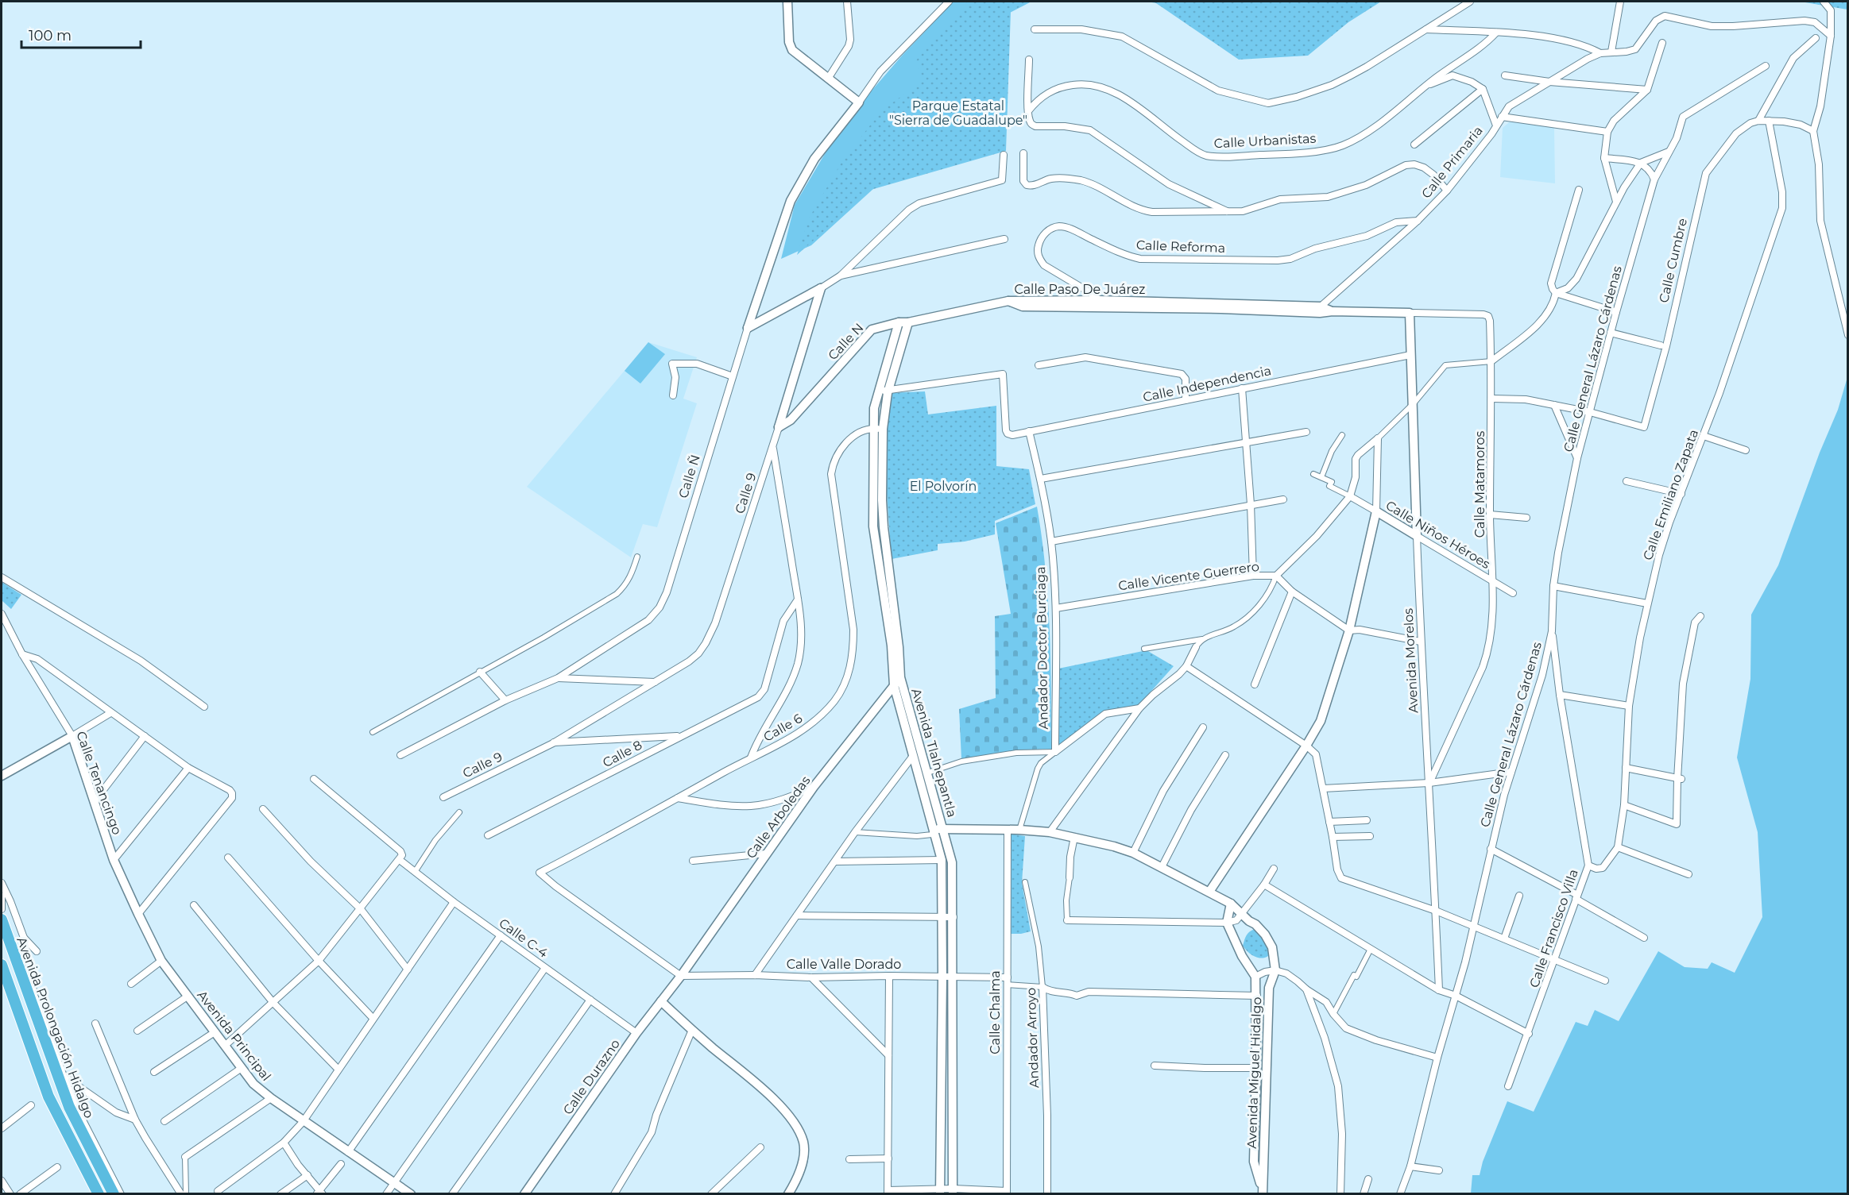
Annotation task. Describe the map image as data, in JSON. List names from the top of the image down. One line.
{"streets":{"highway":["Avenida Prolongación Hidalgo"],"street":["Calle Urbanistas","Calle Primaria","Calle Reforma","Calle Cumbre","Calle Paso De Juárez","Calle N","Calle General Lázaro Cárdenas","Calle Independencia","Calle Ñ","Calle Matamoros","Calle 9","Calle Emiliano Zapata","Calle Niños Héroes","Calle Vicente Guerrero","Andador Doctor Burciaga","Avenida Morelos","Calle 6","Avenida Tlalnepantla","Calle 8","Calle Tenancingo","Calle Arboledas","Calle Francisco Villa","Calle C-4","Calle Valle Dorado","Calle Chalma","Avenida Principal","Andador Arroyo","Avenida Miguel Hidalgo","Calle Durazno"]},"crossings":[["Calle Primaria","Calle Reforma"],["Calle Reforma","Calle Paso De Juárez"],["Calle Cumbre","Calle General Lázaro Cárdenas"],["Calle Cumbre","Calle Emiliano Zapata"],["Calle Paso De Juárez","Calle N"],["Calle N","Calle 9"],["Calle N","Avenida Tlalnepantla"],["Calle General Lázaro Cárdenas","Calle Francisco Villa"],["Calle Independencia","Andador Doctor Burciaga"],["Calle Independencia","Avenida Morelos"],["Calle Independencia","Avenida Tlalnepantla"],["Calle Matamoros","Calle Niños Héroes"],["Calle Matamoros","Avenida Morelos"],["Calle Emiliano Zapata","Calle Francisco Villa"],["Calle Niños Héroes","Avenida Morelos"],["Calle Vicente Guerrero","Andador Doctor Burciaga"],["Calle Vicente Guerrero","Avenida Morelos"],["Calle 6","Avenida Tlalnepantla"],["Calle 6","Calle Arboledas"],["Calle 6","Calle Valle Dorado"],["Calle 6","Calle Durazno"],["Avenida Tlalnepantla","Calle Arboledas"],["Avenida Tlalnepantla","Calle Valle Dorado"],["Calle Tenancingo","Avenida Principal"],["Calle Arboledas","Calle Valle Dorado"],["Calle Arboledas","Calle Durazno"],["Calle C-4","Calle Durazno"],["Calle Valle Dorado","Calle Chalma"],["Calle Valle Dorado","Calle Durazno"]],"parks":["Parque Estatal \"Sierra de Guadalupe\"","El Polvorín"],"scale_bar":"100 m"}
